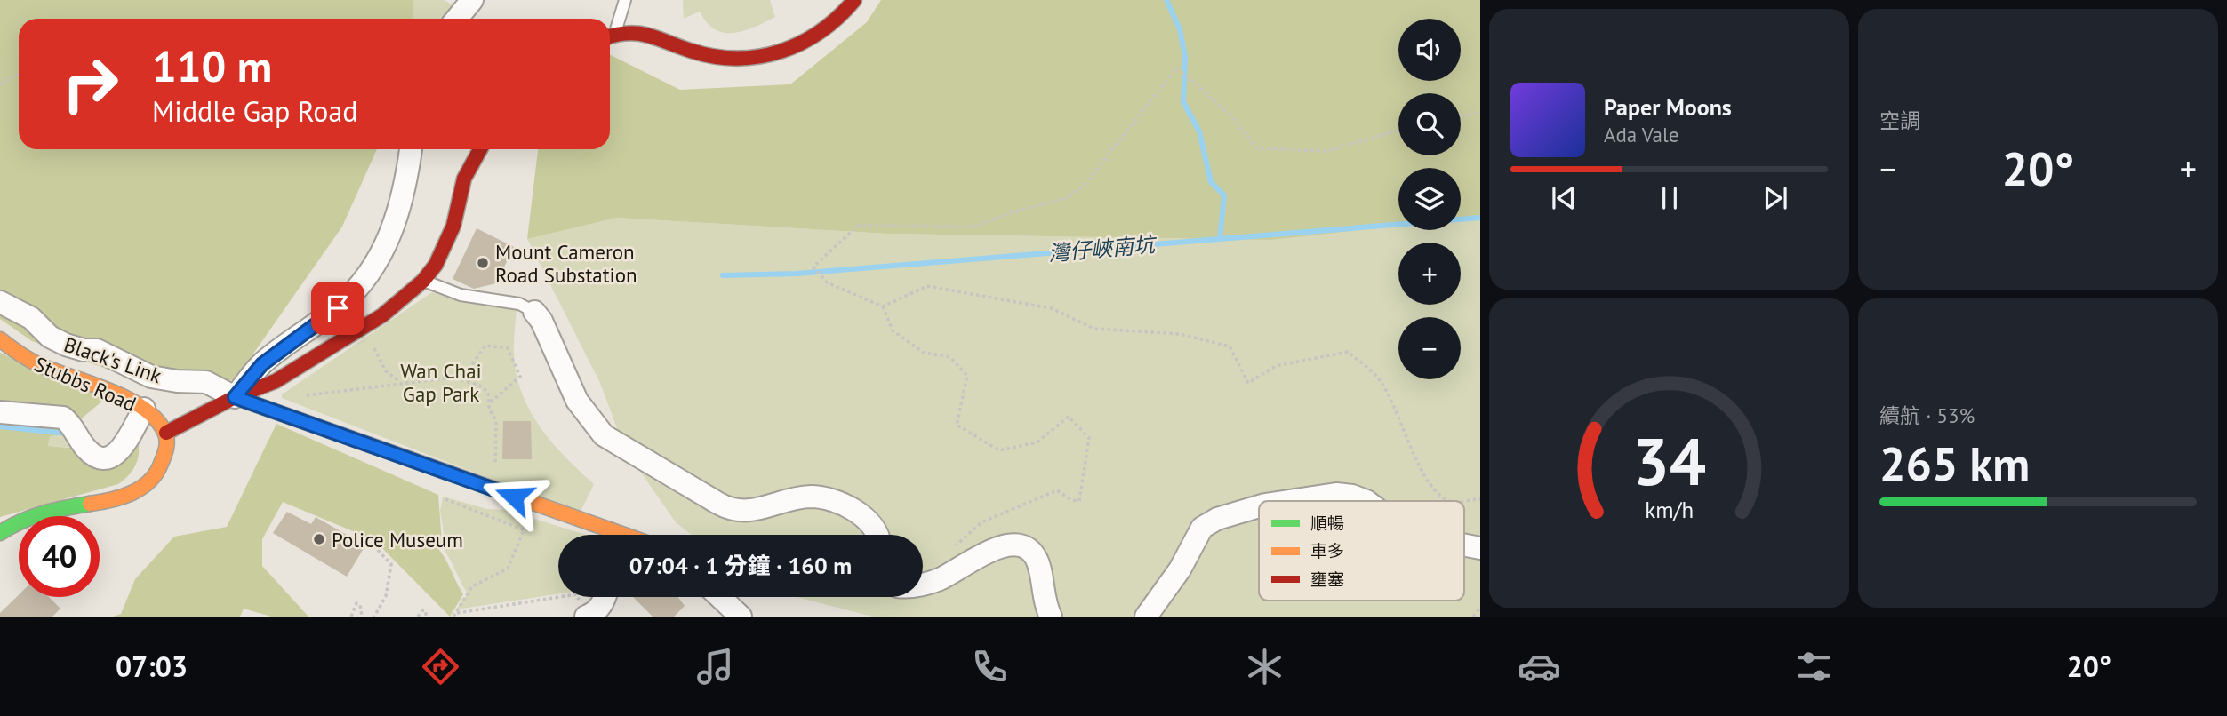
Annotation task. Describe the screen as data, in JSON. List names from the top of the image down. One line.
{"streets":{"street":["Black's Link","Stubbs Road"]},"water":["灣仔峽南坑"],"parks":["Wan Chai Gap Park"],"places":["Mount Cameron Road Substation","Police Museum"],"legend":["順暢","車多","壅塞"],"page":{"tile":["空調",["續航 · 53%","265 km"]],"map_buttons":["+","−"],"turn":["110 m","Middle Gap Road"],"song":["Paper Moons","Ada Vale"],"heat":["−","20°","+"],"limit":"40","trip":"07:04 · 1 分鐘 · 160 m","tabs":["07:03","20°"],"gauge":["34","km/h"]}}
